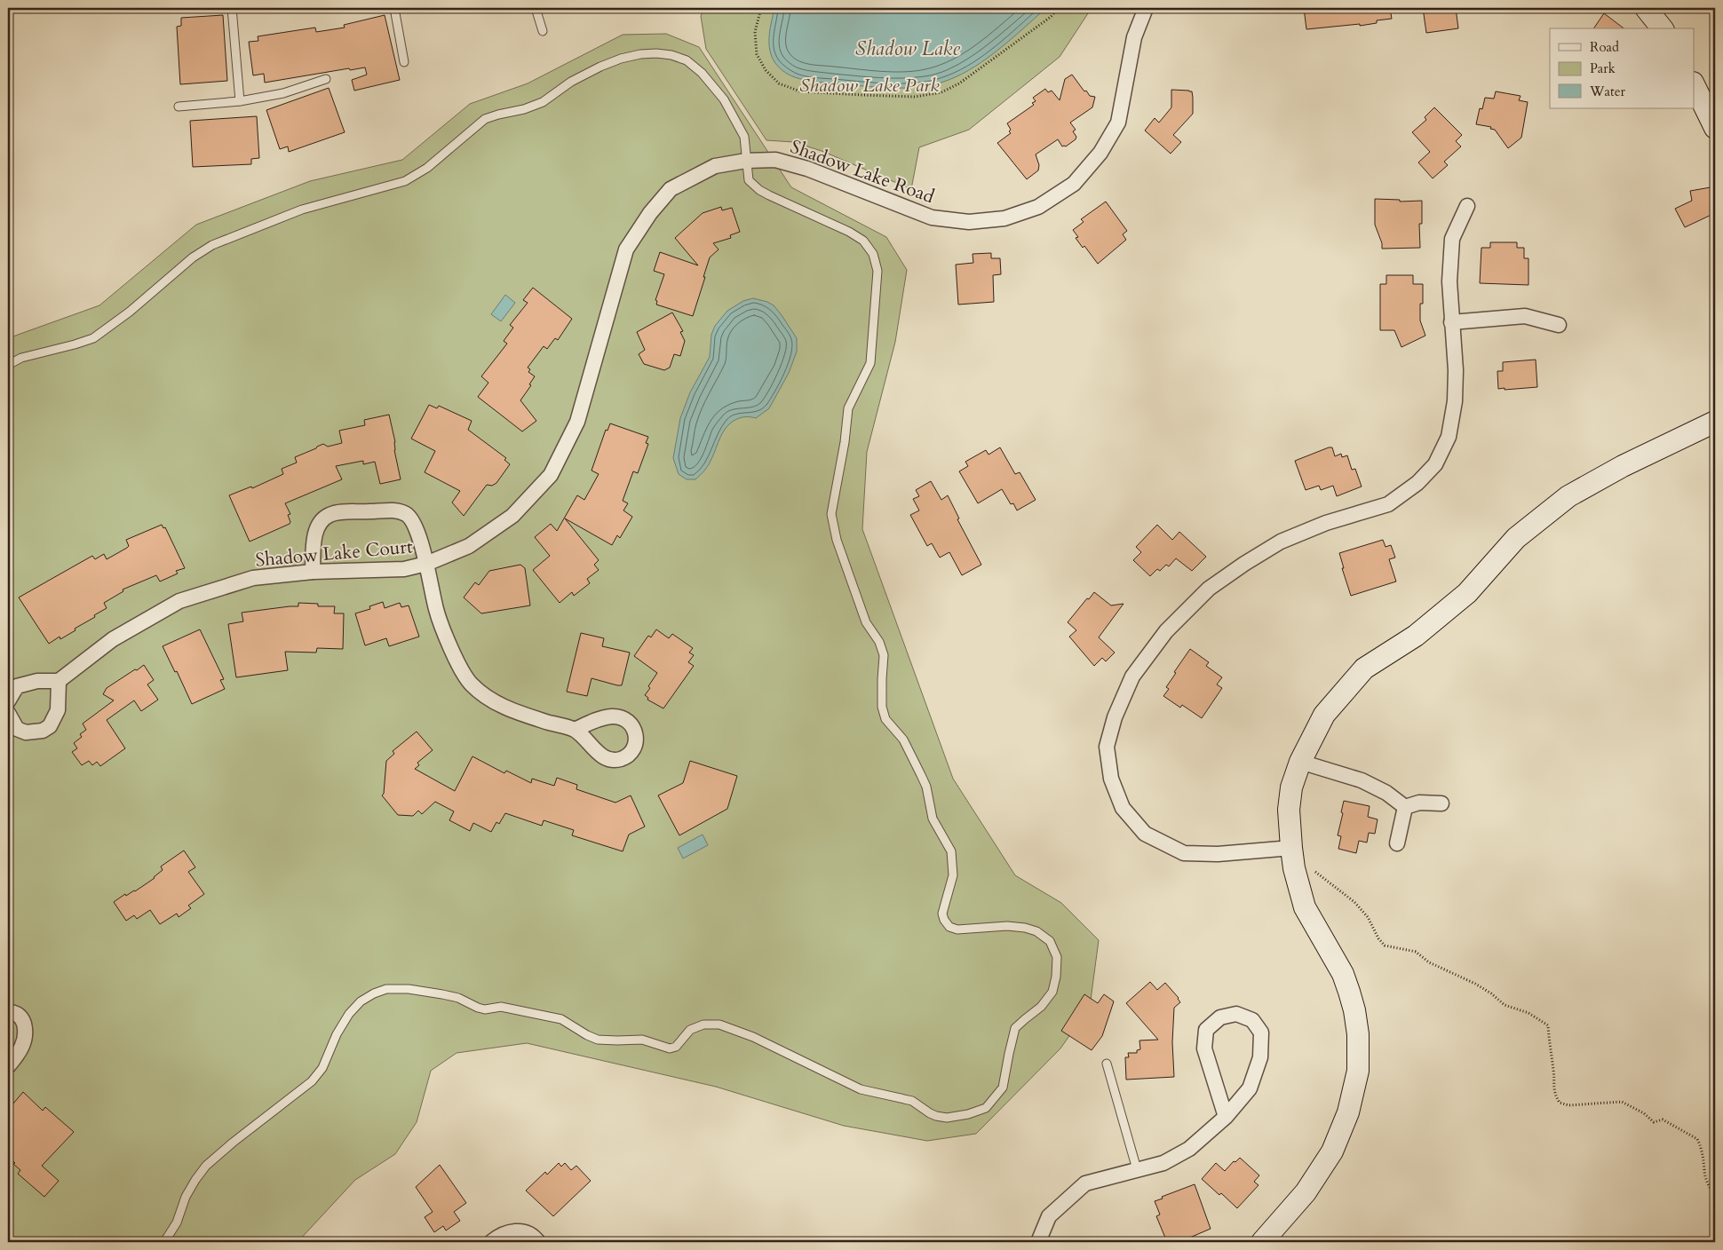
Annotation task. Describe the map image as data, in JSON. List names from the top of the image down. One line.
{"streets":{"street":["Shadow Lake Road","Shadow Lake Court"]},"crossings":[["Shadow Lake Road","Shadow Lake Court"]],"water":["Shadow Lake"],"parks":["Shadow Lake Park"],"legend":["Road","Park","Water"]}
